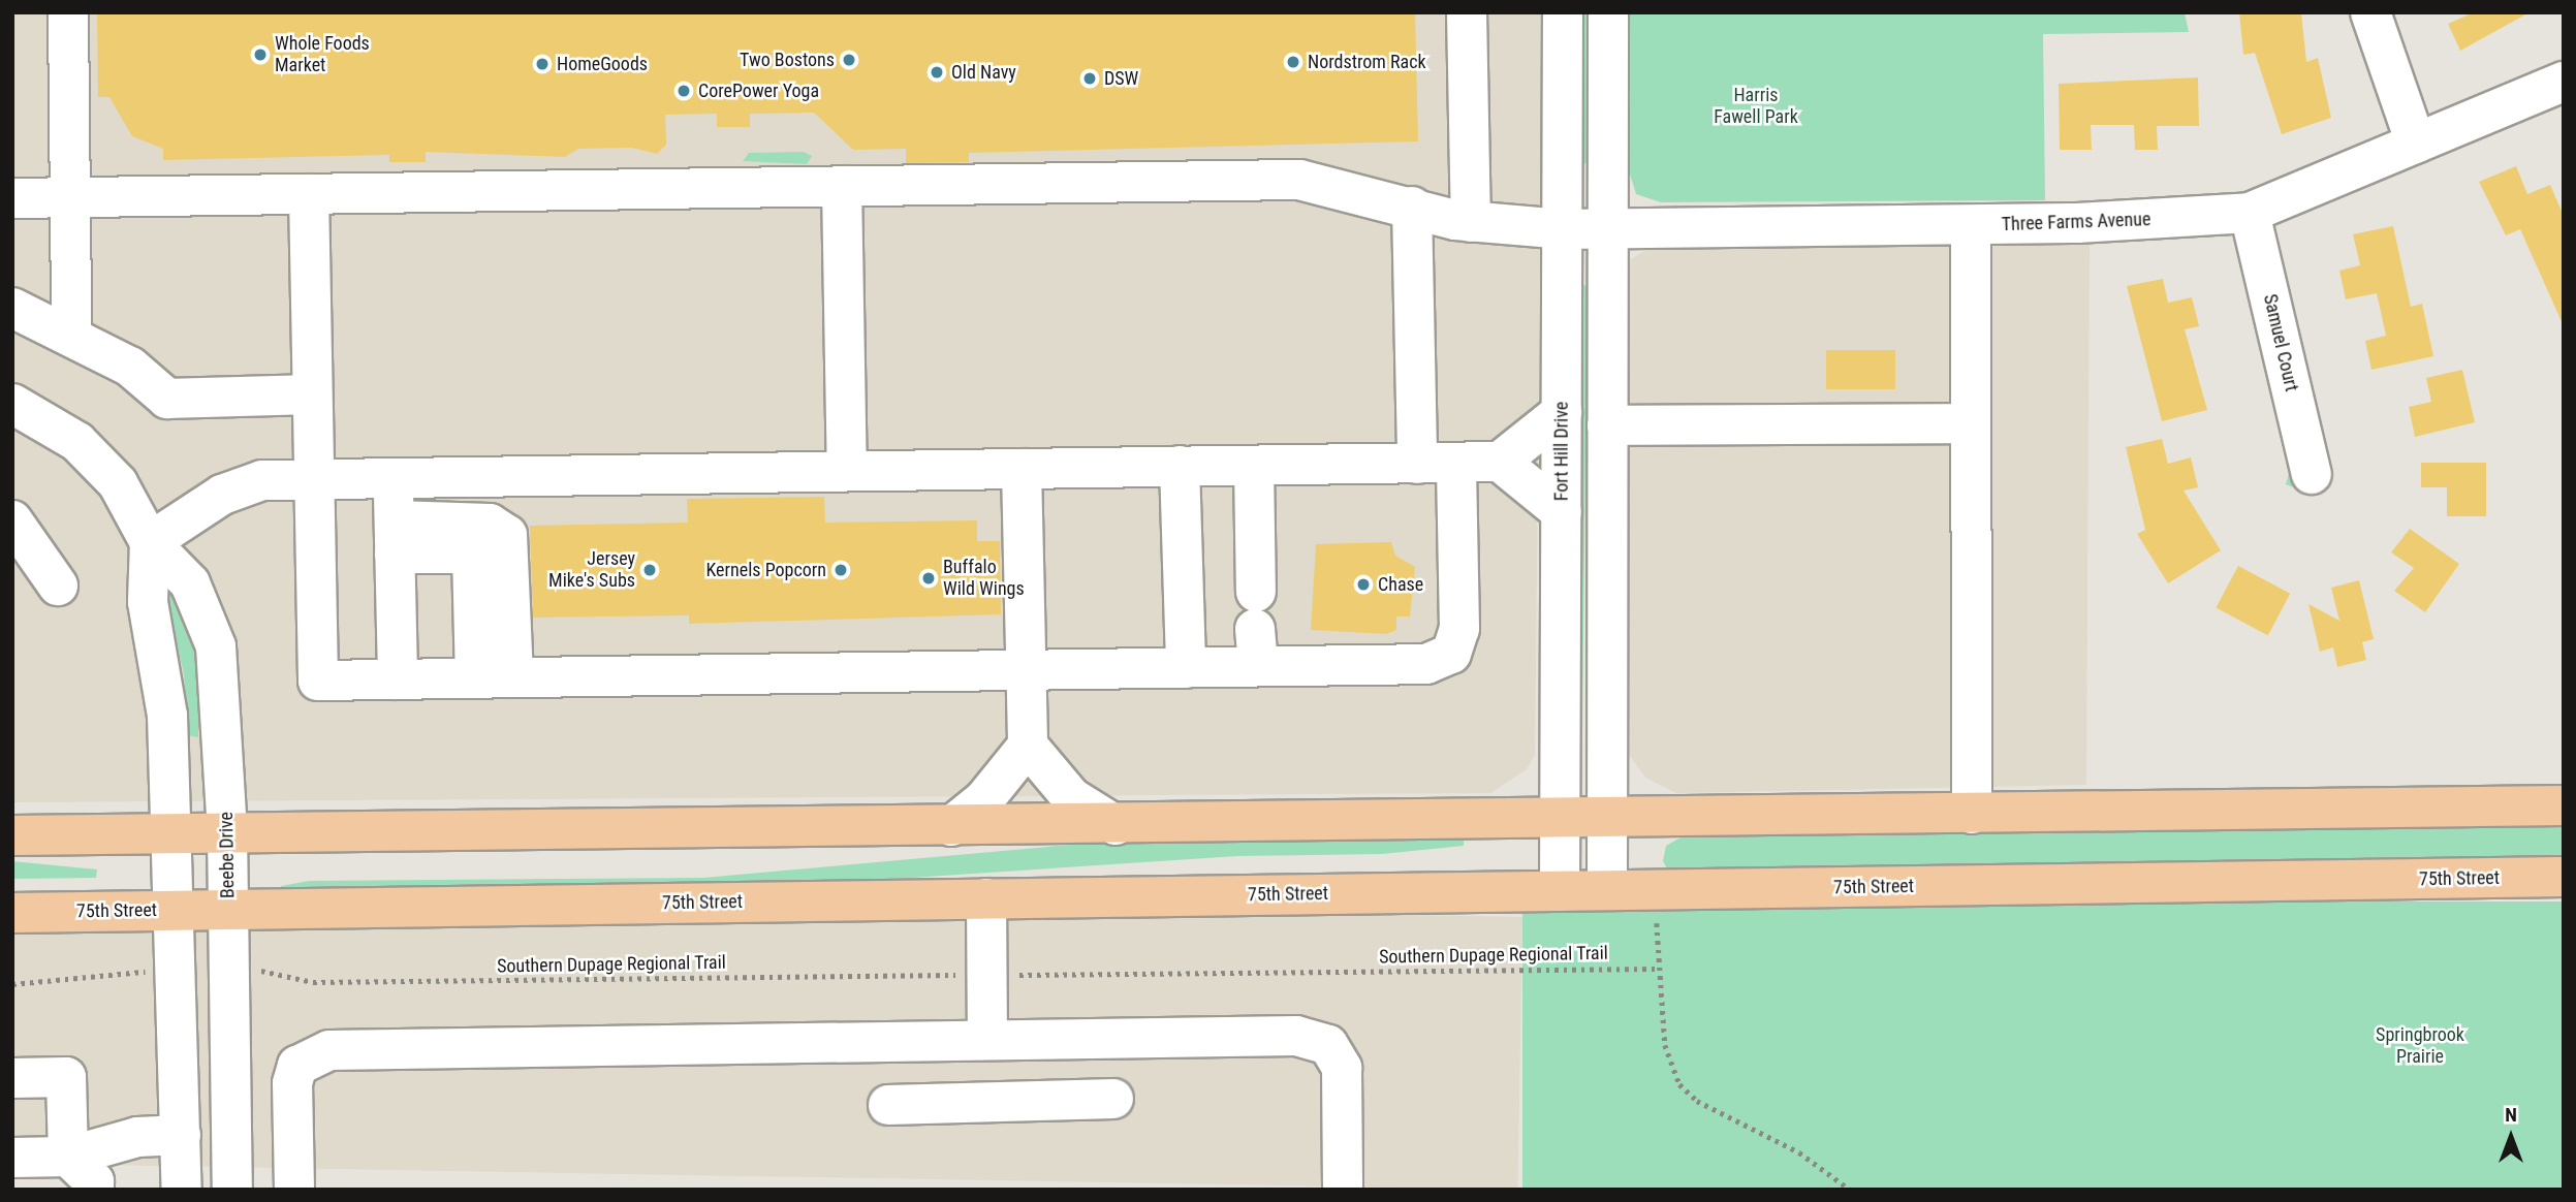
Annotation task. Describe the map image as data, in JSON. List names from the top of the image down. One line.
{"streets":{"main road":["75th Street"],"street":["Three Farms Avenue","Samuel Court","Fort Hill Drive","Beebe Drive"],"path":["Southern Dupage Regional Trail"]},"crossings":[["Three Farms Avenue","Samuel Court"],["Three Farms Avenue","Fort Hill Drive"],["Fort Hill Drive","75th Street"],["Beebe Drive","75th Street"]],"parks":["Harris Fawell Park","Springbrook Prairie"],"places":["Whole Foods Market","Two Bostons","Nordstrom Rack","HomeGoods","Old Navy","DSW","CorePower Yoga","Jersey Mike's Subs","Kernels Popcorn","Buffalo Wild Wings","Chase"],"north":"top"}
